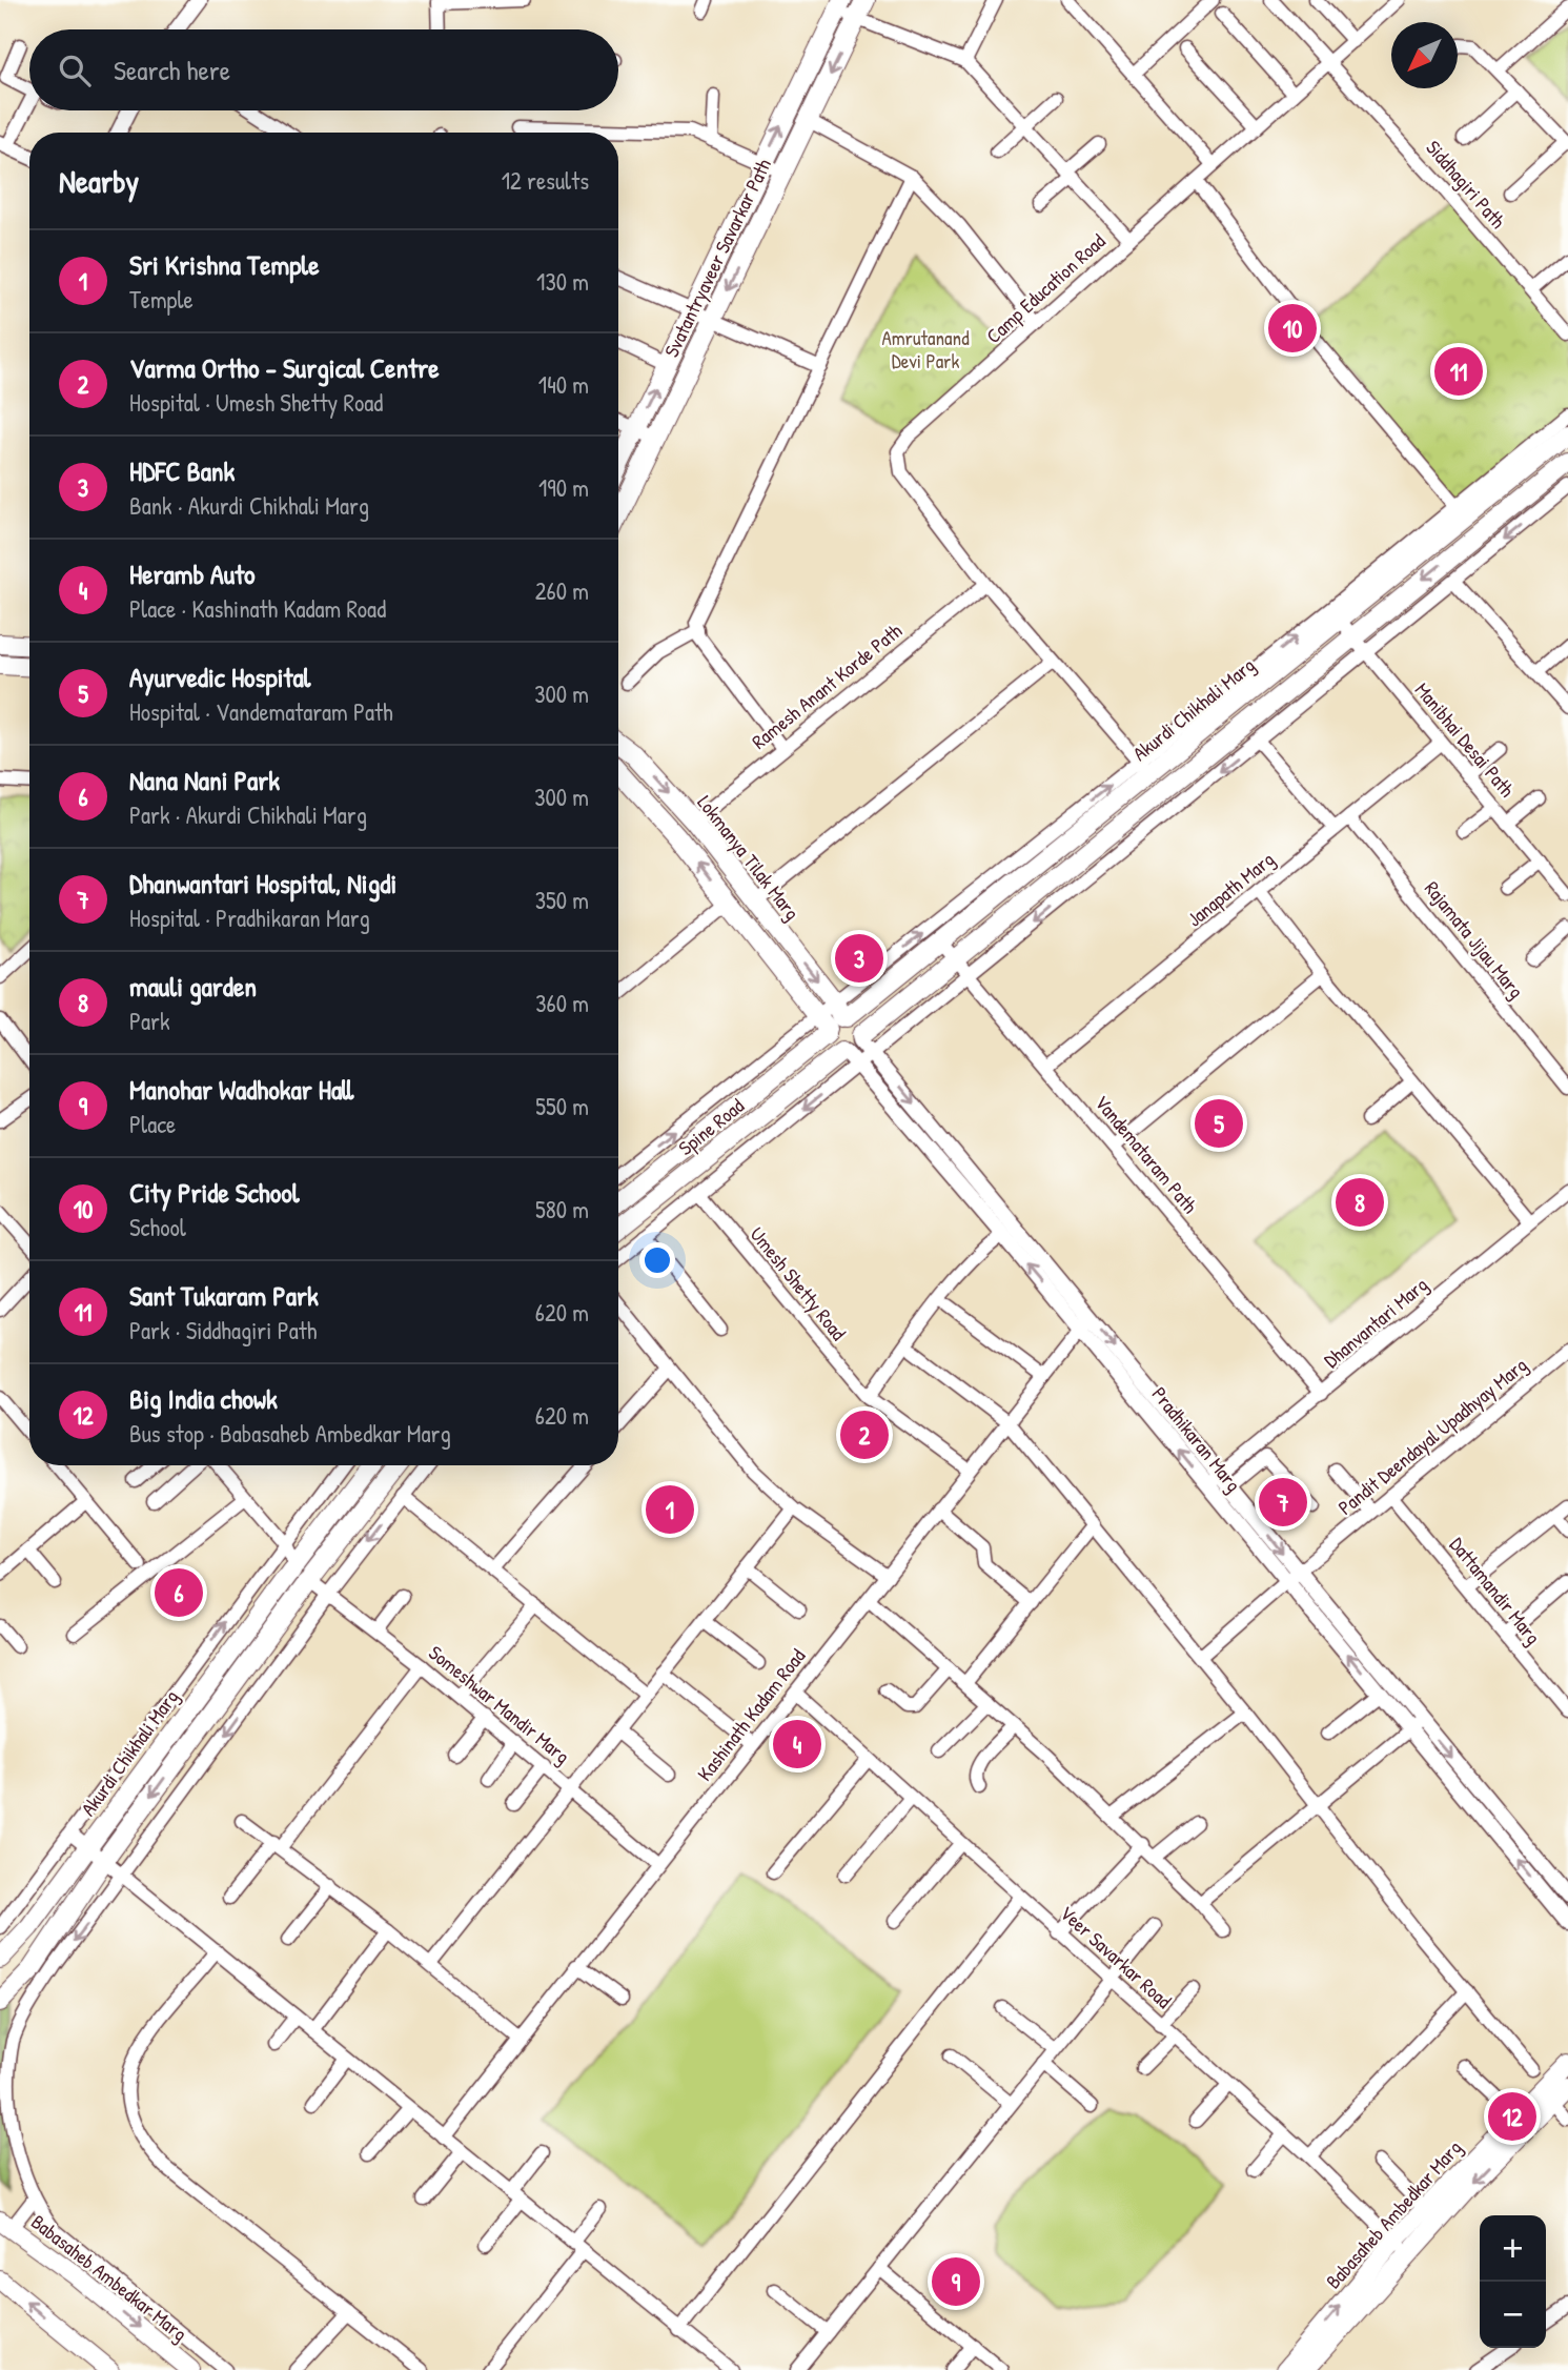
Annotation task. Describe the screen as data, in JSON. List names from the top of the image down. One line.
{"streets":{"main road":["Svatantryaveer Savarkar Path","Akurdi Chikhali Marg","Lokmanya Tilak Marg","Spine Road","Babasaheb Ambedkar Marg"],"street":["Siddhagiri Path","Camp Education Road","Ramesh Anant Korde Path","Manibhai Desai Path","Janapath Marg","Rajamata Jijau Marg","Vandemataram Path","Umesh Shetty Road","Dhanvantari Marg","Pandit Deendayal Upadhyay Marg","Pradhikaran Marg","Dattamandir Marg","Someshwar Mandir Marg","Kashinath Kadam Road","Veer Savarkar Road"]},"crossings":[["Siddhagiri Path","Camp Education Road"],["Camp Education Road","Ramesh Anant Korde Path"],["Camp Education Road","Akurdi Chikhali Marg"],["Ramesh Anant Korde Path","Lokmanya Tilak Marg"],["Akurdi Chikhali Marg","Manibhai Desai Path"],["Akurdi Chikhali Marg","Lokmanya Tilak Marg"],["Akurdi Chikhali Marg","Vandemataram Path"],["Manibhai Desai Path","Janapath Marg"],["Janapath Marg","Rajamata Jijau Marg"],["Janapath Marg","Vandemataram Path"],["Spine Road","Pradhikaran Marg"],["Vandemataram Path","Dhanvantari Marg"],["Umesh Shetty Road","Kashinath Kadam Road"],["Dhanvantari Marg","Pradhikaran Marg"],["Pandit Deendayal Upadhyay Marg","Pradhikaran Marg"],["Pandit Deendayal Upadhyay Marg","Dattamandir Marg"],["Pradhikaran Marg","Kashinath Kadam Road"],["Someshwar Mandir Marg","Kashinath Kadam Road"],["Someshwar Mandir Marg","Babasaheb Ambedkar Marg"],["Kashinath Kadam Road","Veer Savarkar Road"],["Veer Savarkar Road","Babasaheb Ambedkar Marg"]],"parks":["Amrutanand Devi Park"],"north":"bottom left","page":{"search":"Search here","heading":["Nearby","12 results"],"list":[{"mark":"1","name":"Sri Krishna Temple","note":"Temple","value":"130 m"},{"mark":"2","name":"Varma Ortho - Surgical Centre","note":"Hospital · Umesh Shetty Road","value":"140 m"},{"mark":"3","name":"HDFC Bank","note":"Bank · Akurdi Chikhali Marg","value":"190 m"},{"mark":"4","name":"Heramb Auto","note":"Place · Kashinath Kadam Road","value":"260 m"},{"mark":"5","name":"Ayurvedic Hospital","note":"Hospital · Vandemataram Path","value":"300 m"},{"mark":"6","name":"Nana Nani Park","note":"Park · Akurdi Chikhali Marg","value":"300 m"},{"mark":"7","name":"Dhanwantari Hospital, Nigdi","note":"Hospital · Pradhikaran Marg","value":"350 m"},{"mark":"8","name":"mauli garden","note":"Park","value":"360 m"},{"mark":"9","name":"Manohar Wadhokar Hall","note":"Place","value":"550 m"},{"mark":"10","name":"City Pride School","note":"School","value":"580 m"},{"mark":"11","name":"Sant Tukaram Park","note":"Park · Siddhagiri Path","value":"620 m"},{"mark":"12","name":"Big India chowk","note":"Bus stop · Babasaheb Ambedkar Marg","value":"620 m"}],"pins":["10","11","3","5","8","2","7","1","6","4","12","9"],"map_buttons":["+","−"]}}
